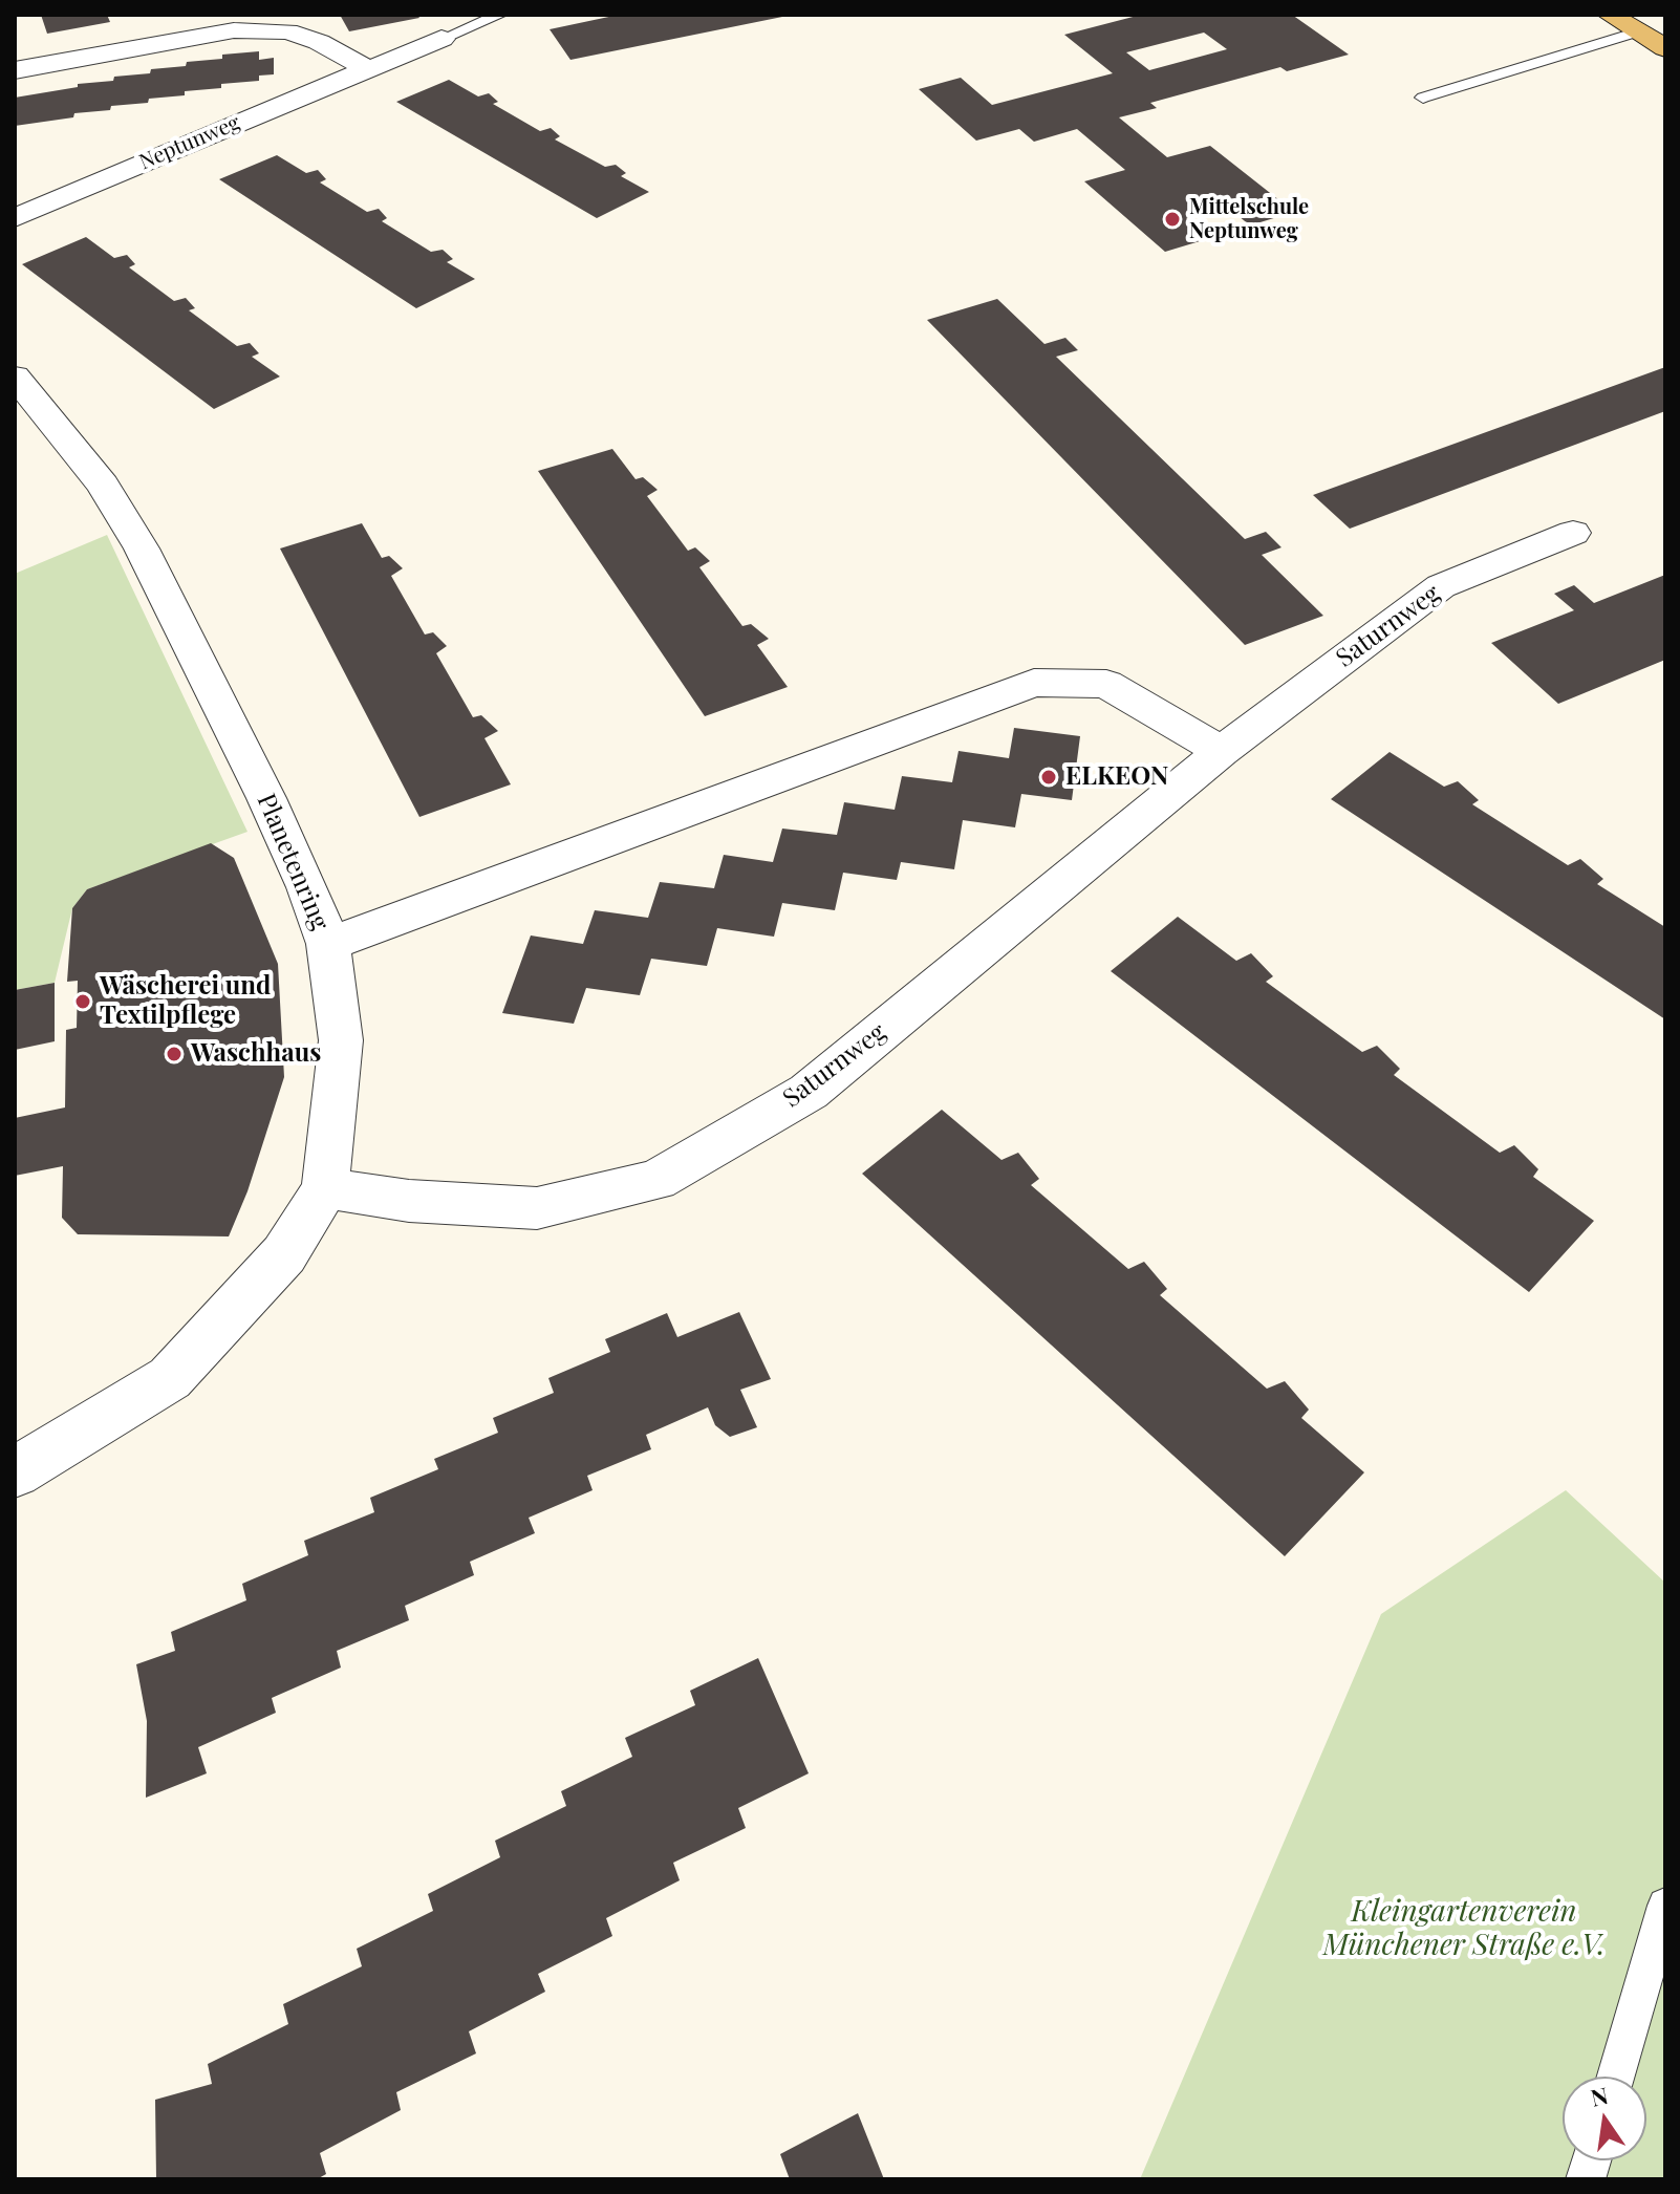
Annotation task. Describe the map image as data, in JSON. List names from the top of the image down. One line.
{"streets":{"street":["Neptunweg","Saturnweg","Planetenring"]},"crossings":[["Saturnweg","Planetenring"]],"parks":["Kleingartenverein Münchener Straße e.V."],"places":["Mittelschule Neptunweg","ELKEON","Wäscherei und Textilpflege","Waschhaus"],"north":"top"}
